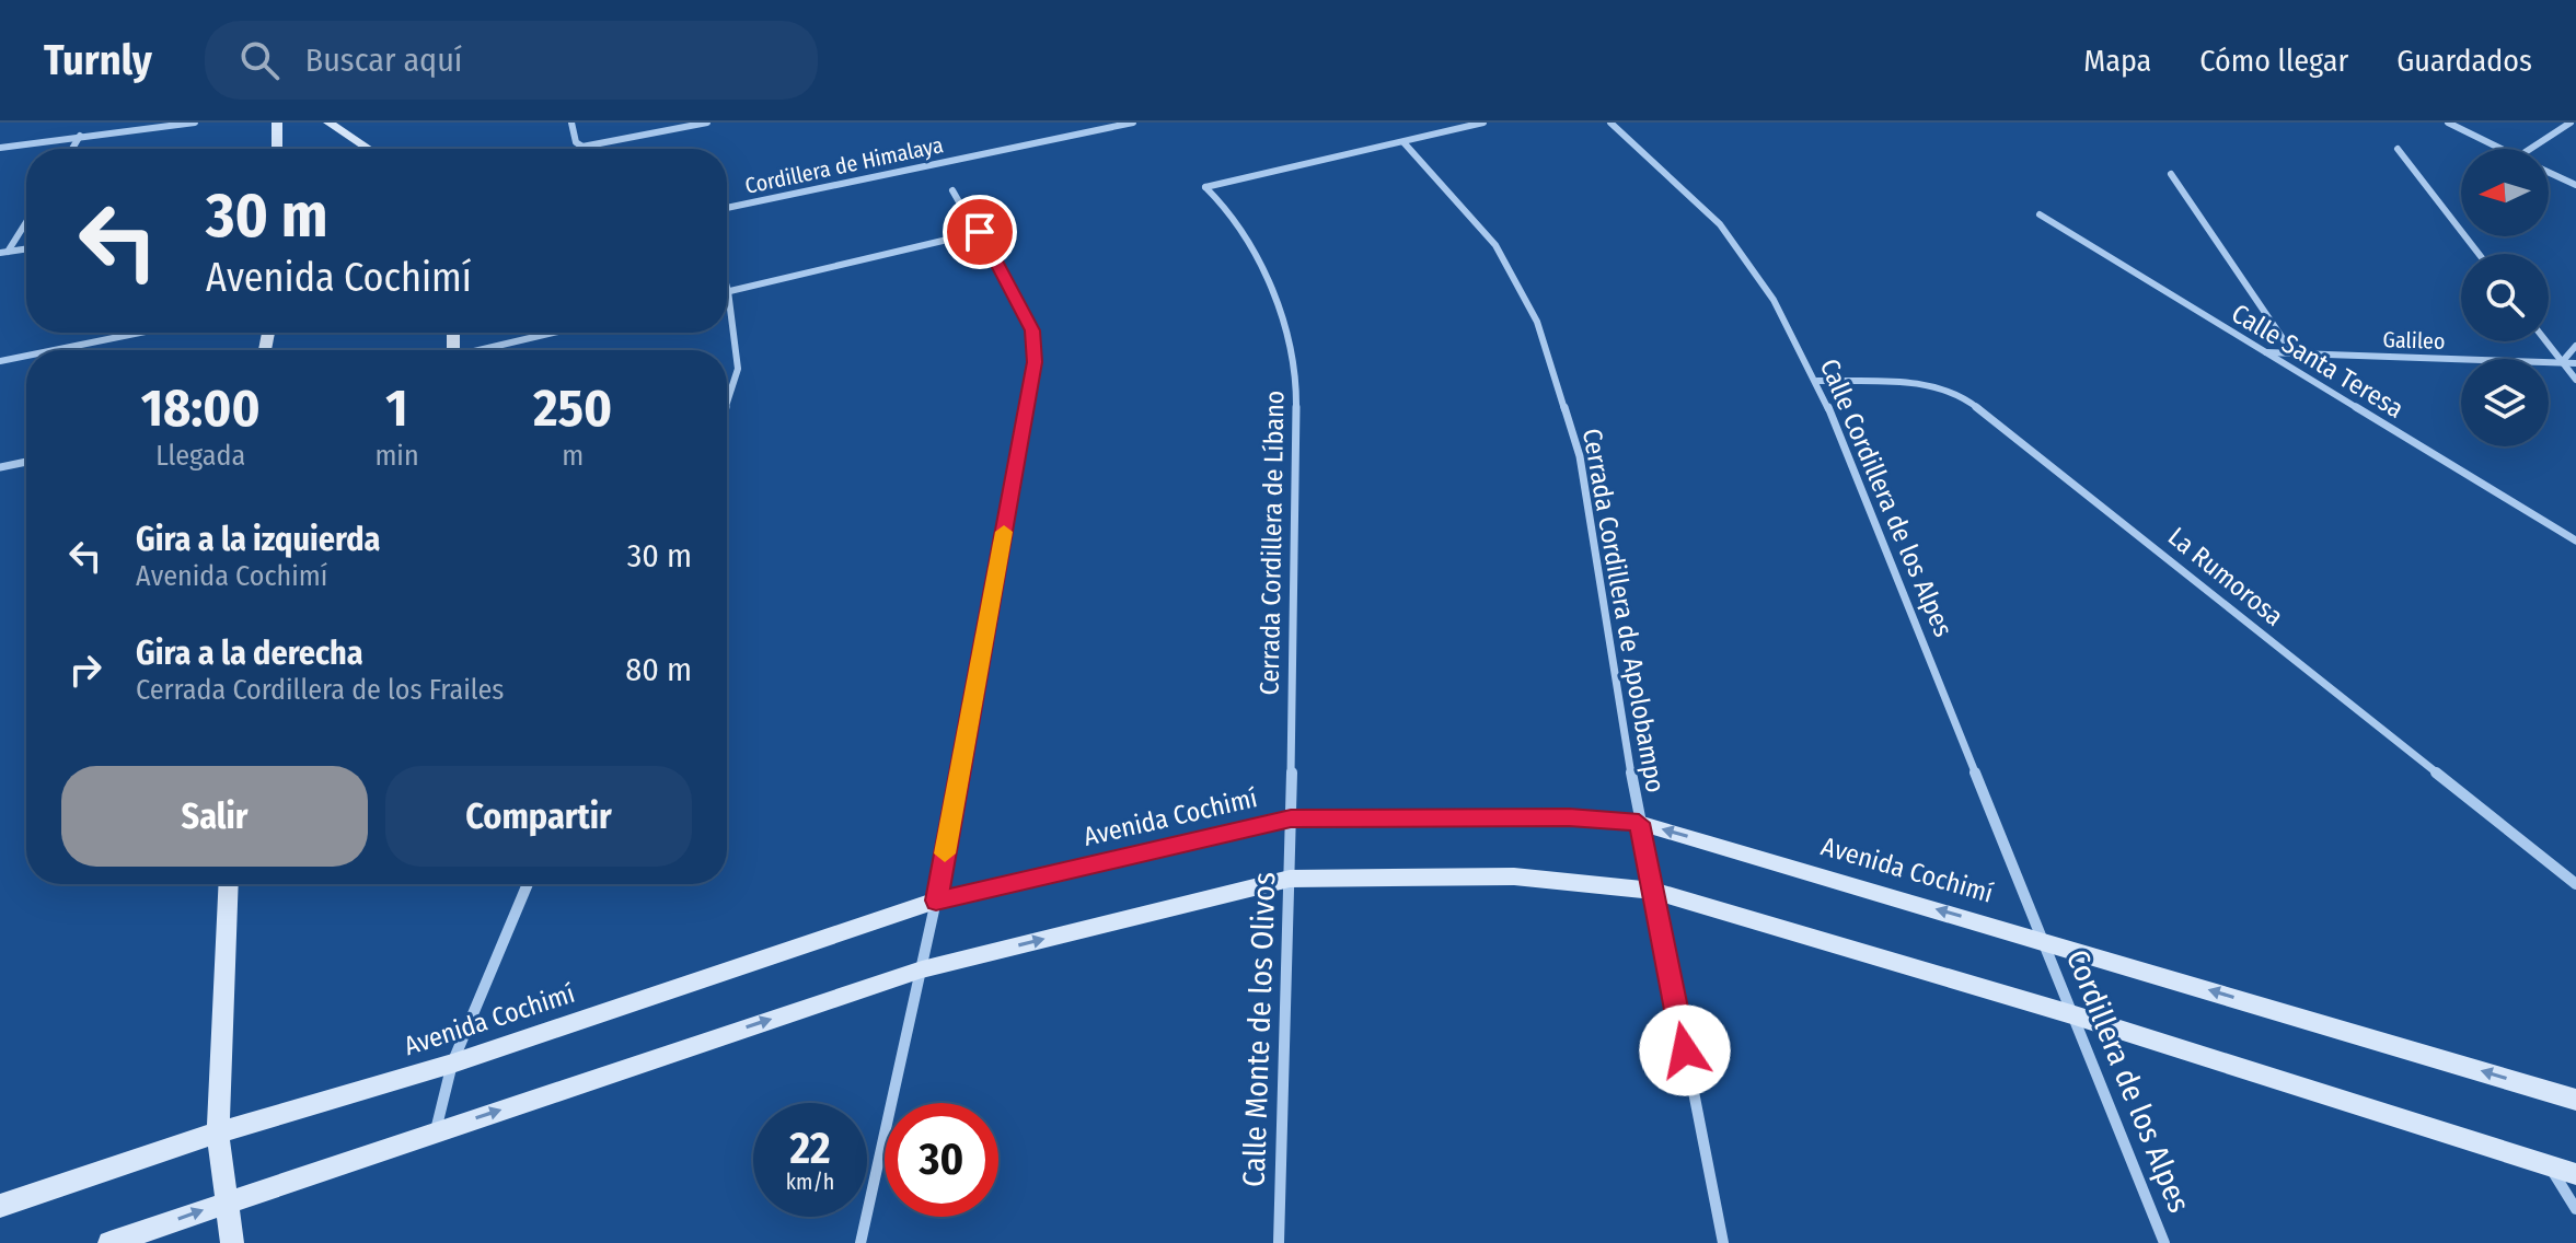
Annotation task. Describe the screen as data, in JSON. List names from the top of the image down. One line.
{"streets":{"street":["Cordillera de Himalaya","Galileo","Calle Santa Teresa","Calle Cordillera de los Alpes","Cerrada Cordillera de Líbano","La Rumorosa","Cerrada Cordillera de Apolobampo","Avenida Cochimí","Calle Monte de los Olivos","Cordillera de los Alpes"]},"crossings":[["Galileo","Calle Santa Teresa"],["Calle Cordillera de los Alpes","La Rumorosa"],["Calle Cordillera de los Alpes","Avenida Cochimí"],["Calle Cordillera de los Alpes","Cordillera de los Alpes"],["Cerrada Cordillera de Líbano","Cerrada Cordillera de Apolobampo"],["Cerrada Cordillera de Líbano","Avenida Cochimí"],["Cerrada Cordillera de Líbano","Calle Monte de los Olivos"],["Cerrada Cordillera de Apolobampo","Avenida Cochimí"],["Avenida Cochimí","Calle Monte de los Olivos"],["Avenida Cochimí","Cordillera de los Alpes"]],"north":"left","page":{"header":"Turnly","search":"Buscar aquí","nav":["Mapa","Cómo llegar","Guardados"],"turn":["30 m","Avenida Cochimí"],"eta":["18:00","Llegada","1","min","250","m"],"list":[{"name":"Gira a la izquierda","note":"Avenida Cochimí","value":"30 m"},{"name":"Gira a la derecha","note":"Cerrada Cordillera de los Frailes","value":"80 m"}],"buttons":["Salir","Compartir"],"speed":"22 km/h","limit":"30"}}
